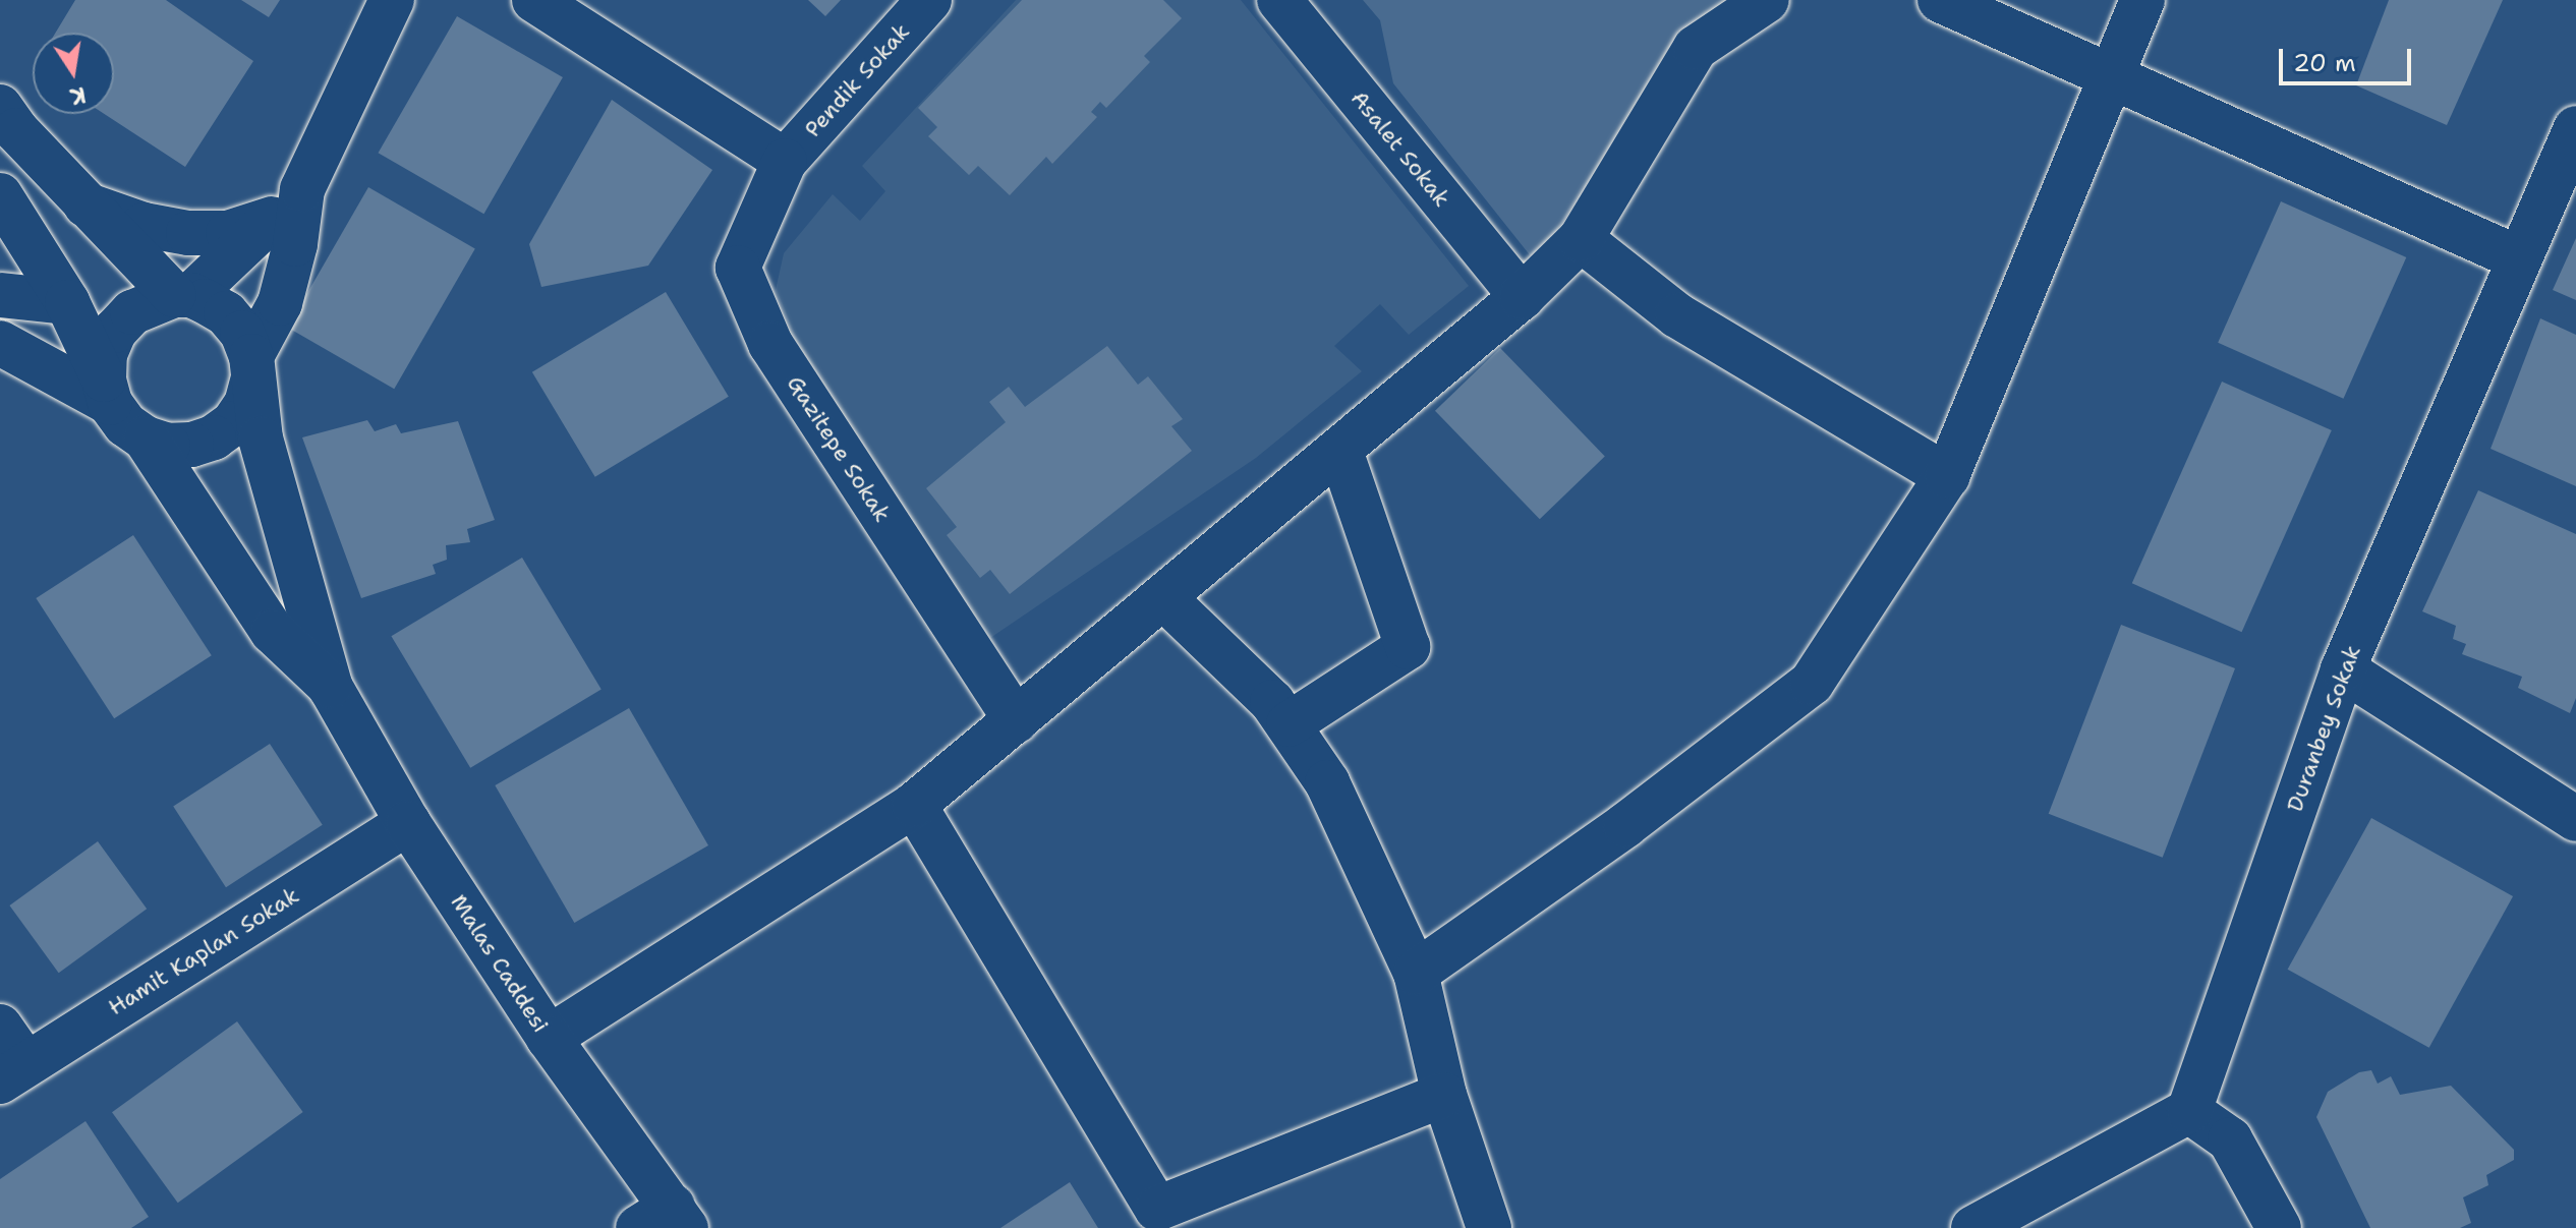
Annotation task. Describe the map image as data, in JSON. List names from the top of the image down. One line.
{"streets":{"street":["Pendik Sokak","Asalet Sokak","Gazitepe Sokak","Duranbey Sokak","Hamit Kaplan Sokak","Malas Caddesi"]},"crossings":[["Pendik Sokak","Gazitepe Sokak"],["Hamit Kaplan Sokak","Malas Caddesi"]],"scale_bar":"20 m","north":"bottom"}
